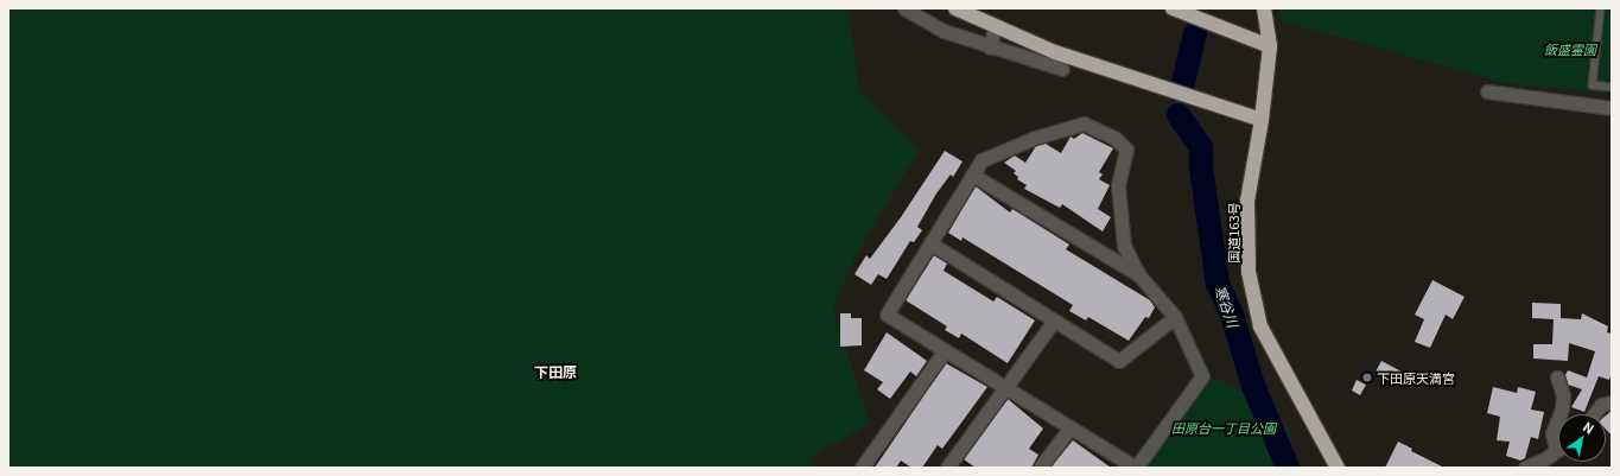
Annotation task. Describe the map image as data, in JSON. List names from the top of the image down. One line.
{"streets":{"highway":["国道163号"]},"districts":["下田原"],"water":["寒谷川"],"parks":["飯盛霊園","田原台一丁目公園"],"places":["下田原天満宮"],"north":"top right"}
